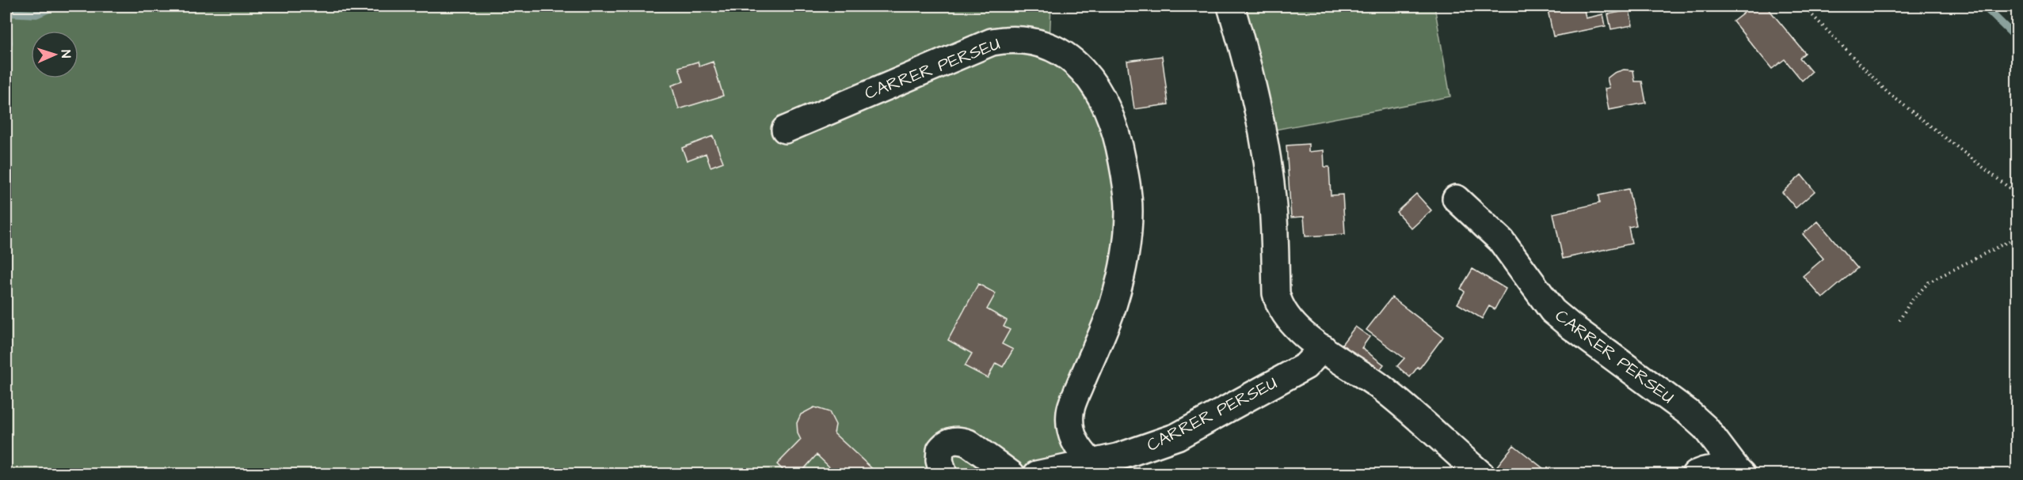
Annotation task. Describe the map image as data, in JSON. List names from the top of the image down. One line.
{"streets":{"street":["CARRER PERSEU"]},"north":"right"}
